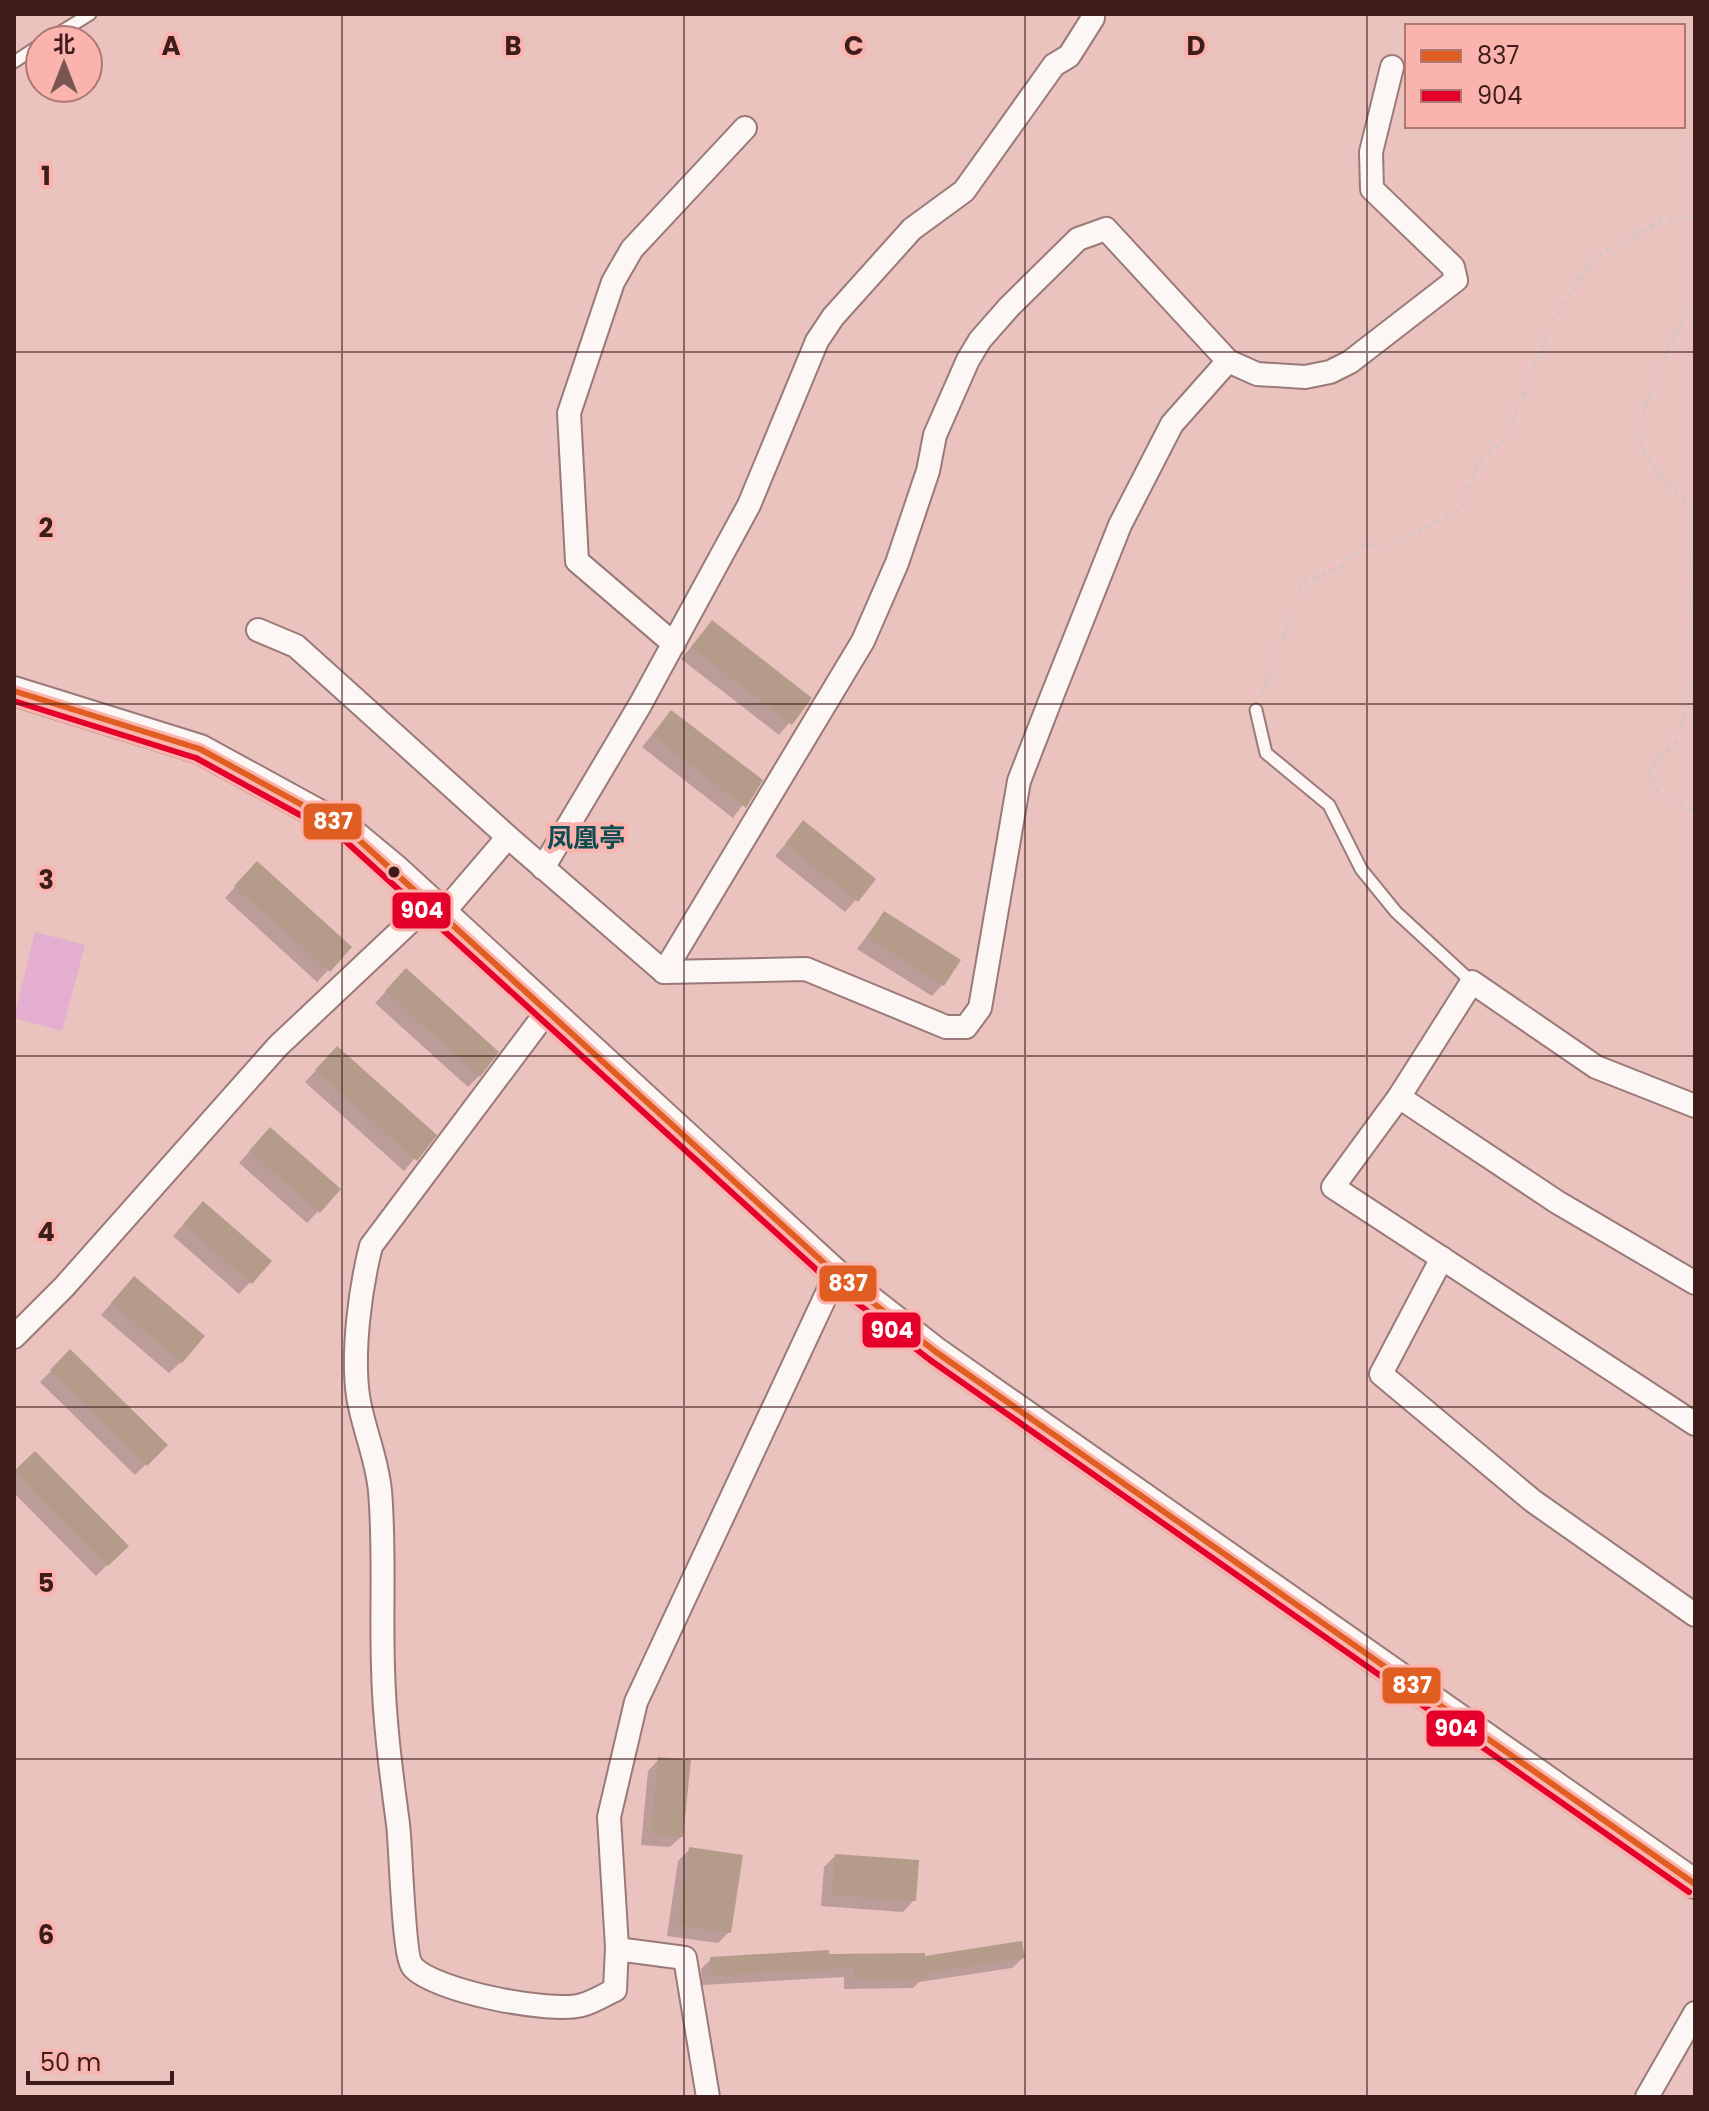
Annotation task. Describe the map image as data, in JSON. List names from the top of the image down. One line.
{"districts":["凤凰亭"],"lines":["transit line 837","transit line 904"],"legend":["837","904"],"scale_bar":"50 m","north":"top","grid":{"columns":["A","B","C","D"],"rows":["1","2","3","4","5","6"]}}
